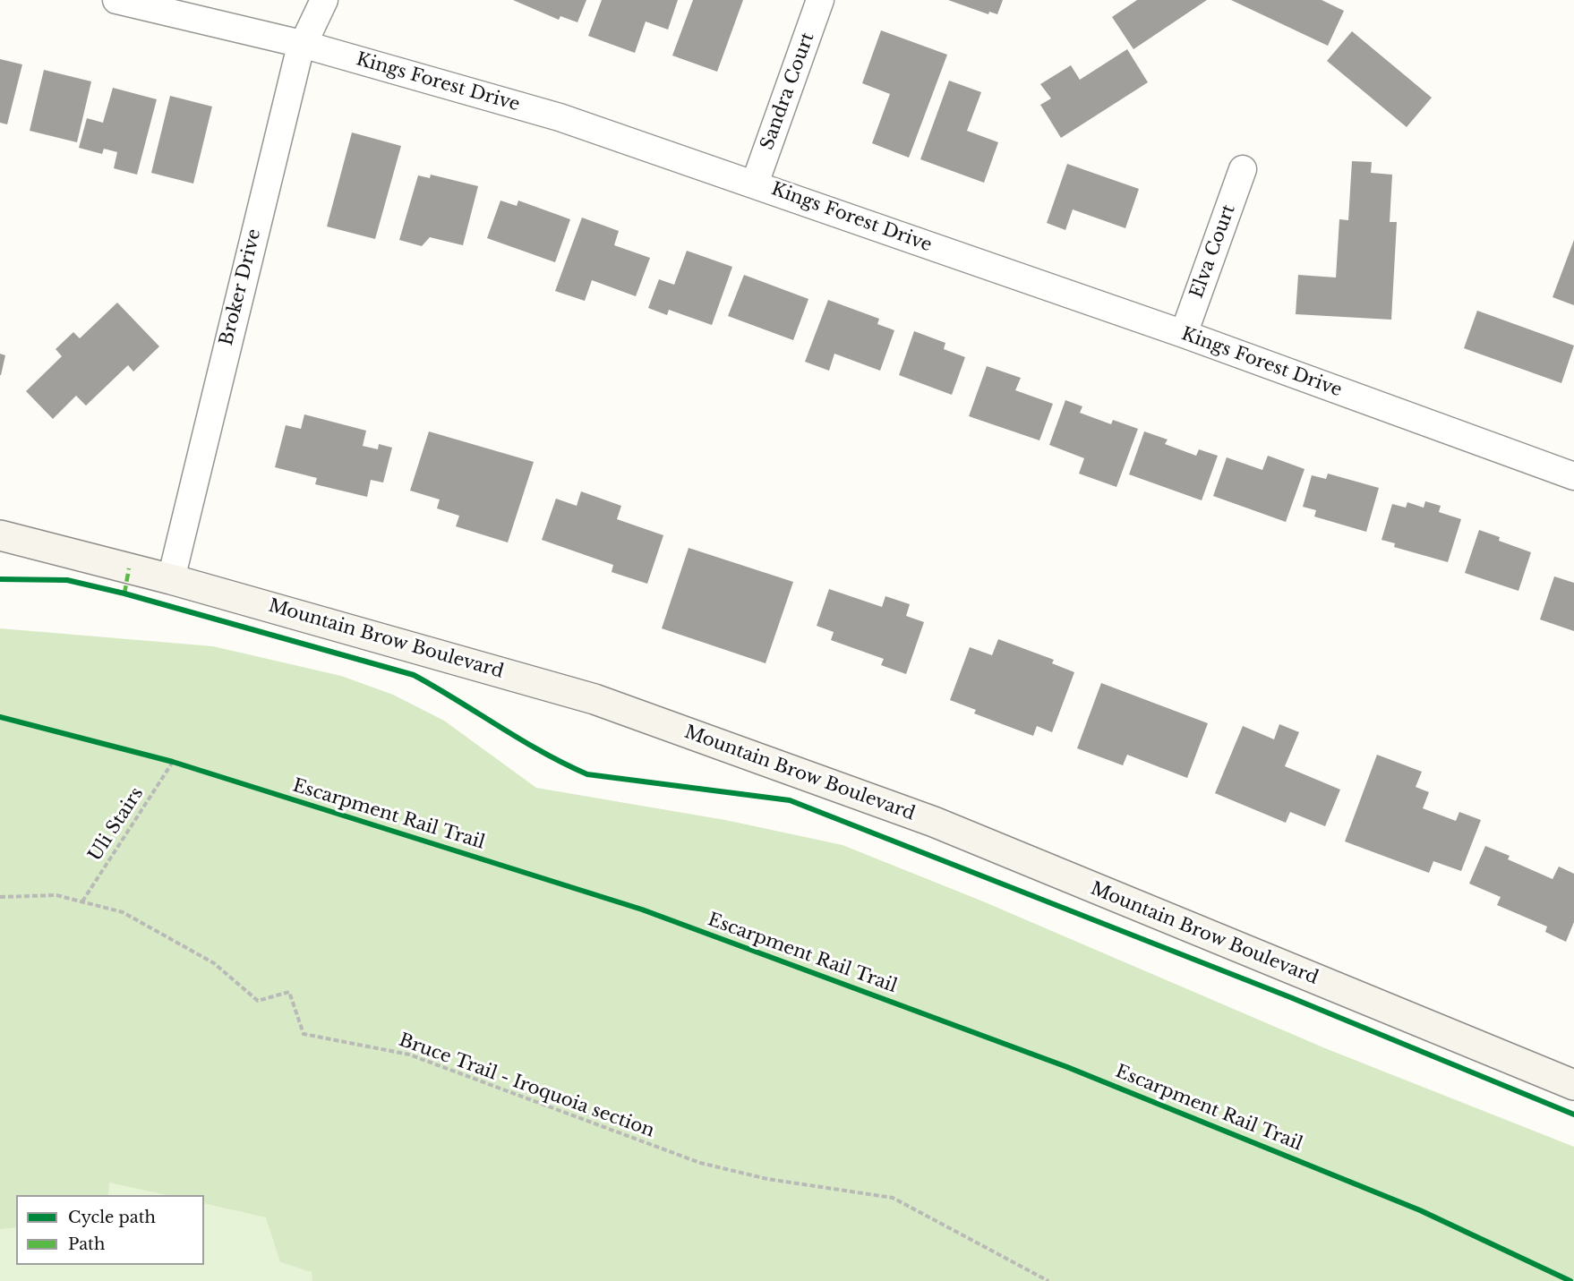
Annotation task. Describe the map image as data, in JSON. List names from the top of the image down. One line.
{"streets":{"main road":["Mountain Brow Boulevard"],"street":["Kings Forest Drive","Sandra Court","Elva Court","Broker Drive"],"path":["Uli Stairs","Bruce Trail - Iroquoia section"],"cycle path":["Escarpment Rail Trail"]},"crossings":[["Kings Forest Drive","Sandra Court"],["Kings Forest Drive","Elva Court"],["Kings Forest Drive","Broker Drive"],["Broker Drive","Mountain Brow Boulevard"],["Uli Stairs","Bruce Trail - Iroquoia section"]],"legend":["Cycle path","Path"]}
